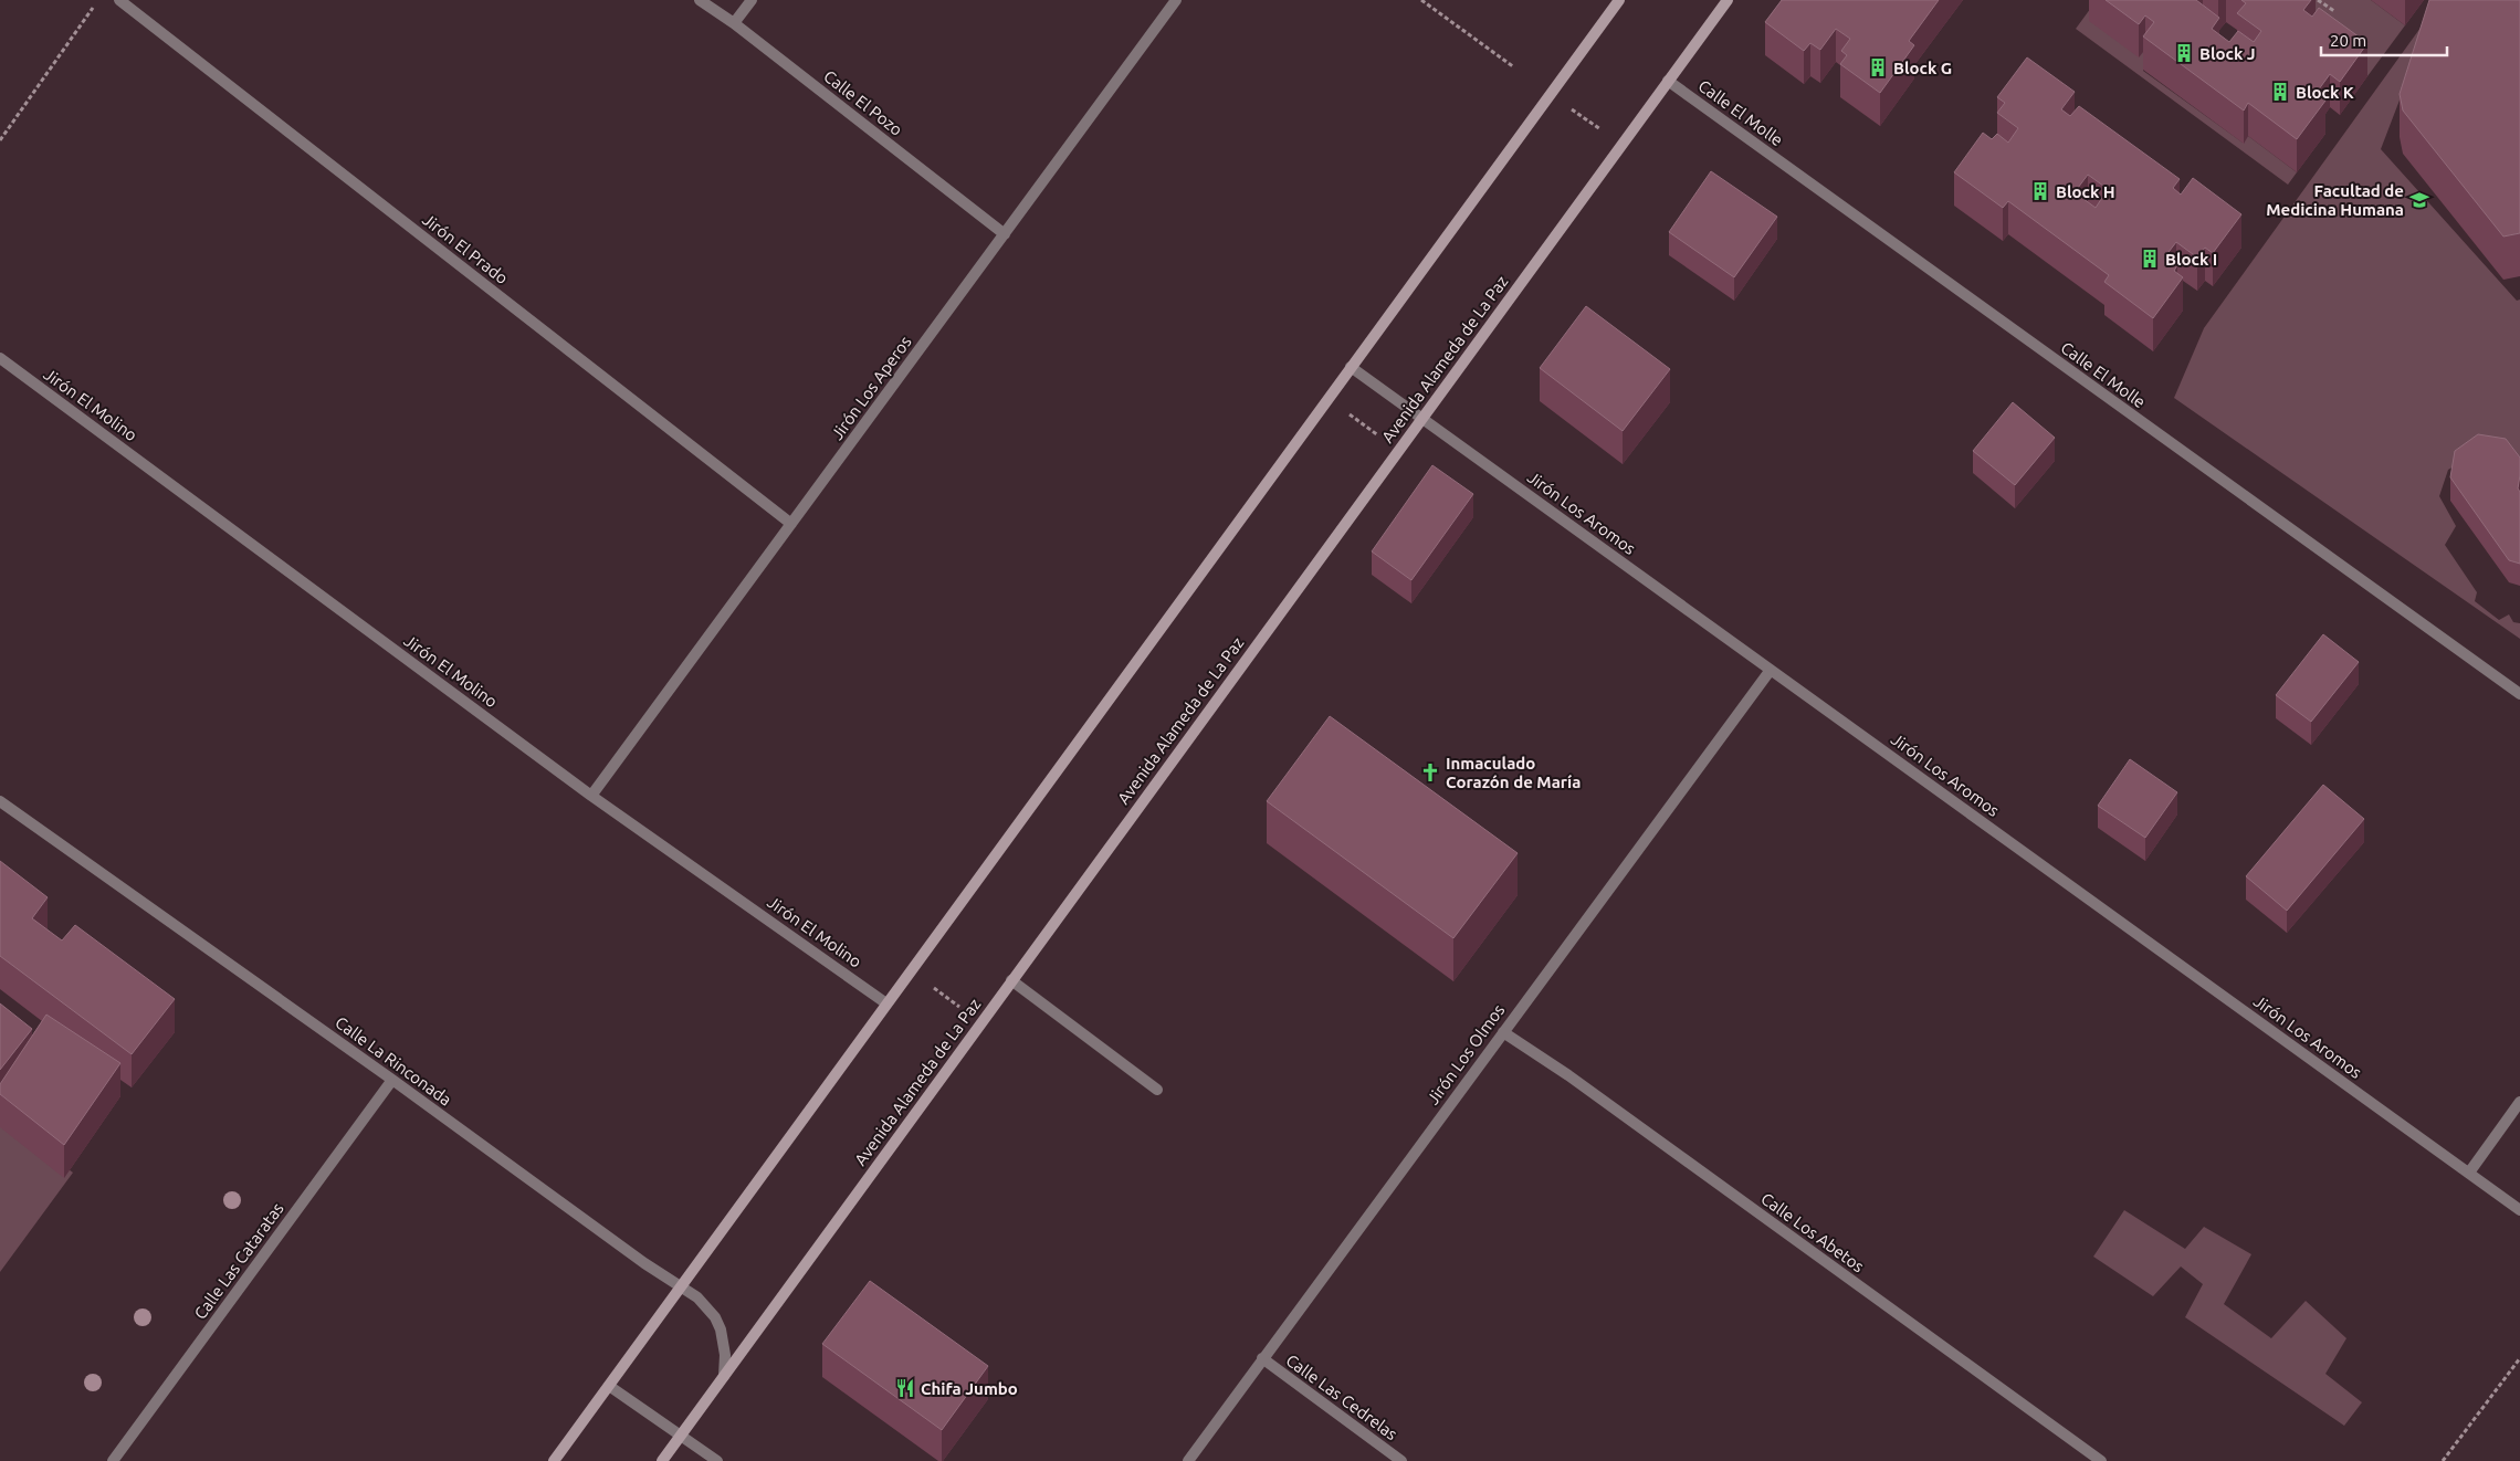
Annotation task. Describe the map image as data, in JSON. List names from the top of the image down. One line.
{"streets":{"street":["Calle El Pozo","Calle El Molle","Jirón El Prado","Avenida Alameda de La Paz","Jirón Los Aperos","Jirón El Molino","Jirón Los Aromos","Jirón Los Olmos","Calle La Rinconada","Calle Los Abetos","Calle Las Cataratas","Calle Las Cedrelas"]},"crossings":[["Calle El Pozo","Jirón Los Aperos"],["Calle El Molle","Avenida Alameda de La Paz"],["Jirón El Prado","Jirón Los Aperos"],["Avenida Alameda de La Paz","Jirón Los Aromos"],["Avenida Alameda de La Paz","Calle La Rinconada"],["Jirón Los Aperos","Jirón El Molino"],["Jirón Los Aromos","Jirón Los Olmos"],["Jirón Los Olmos","Calle Los Abetos"],["Jirón Los Olmos","Calle Las Cedrelas"],["Calle La Rinconada","Calle Las Cataratas"]],"places":{"building":["Block J","Block G","Block K","Block H","Block I"],"school or university":["Facultad de Medicina Humana"],"church":["Inmaculado Corazón de María"],"restaurant":["Chifa Jumbo"]},"scale_bar":"20 m"}
